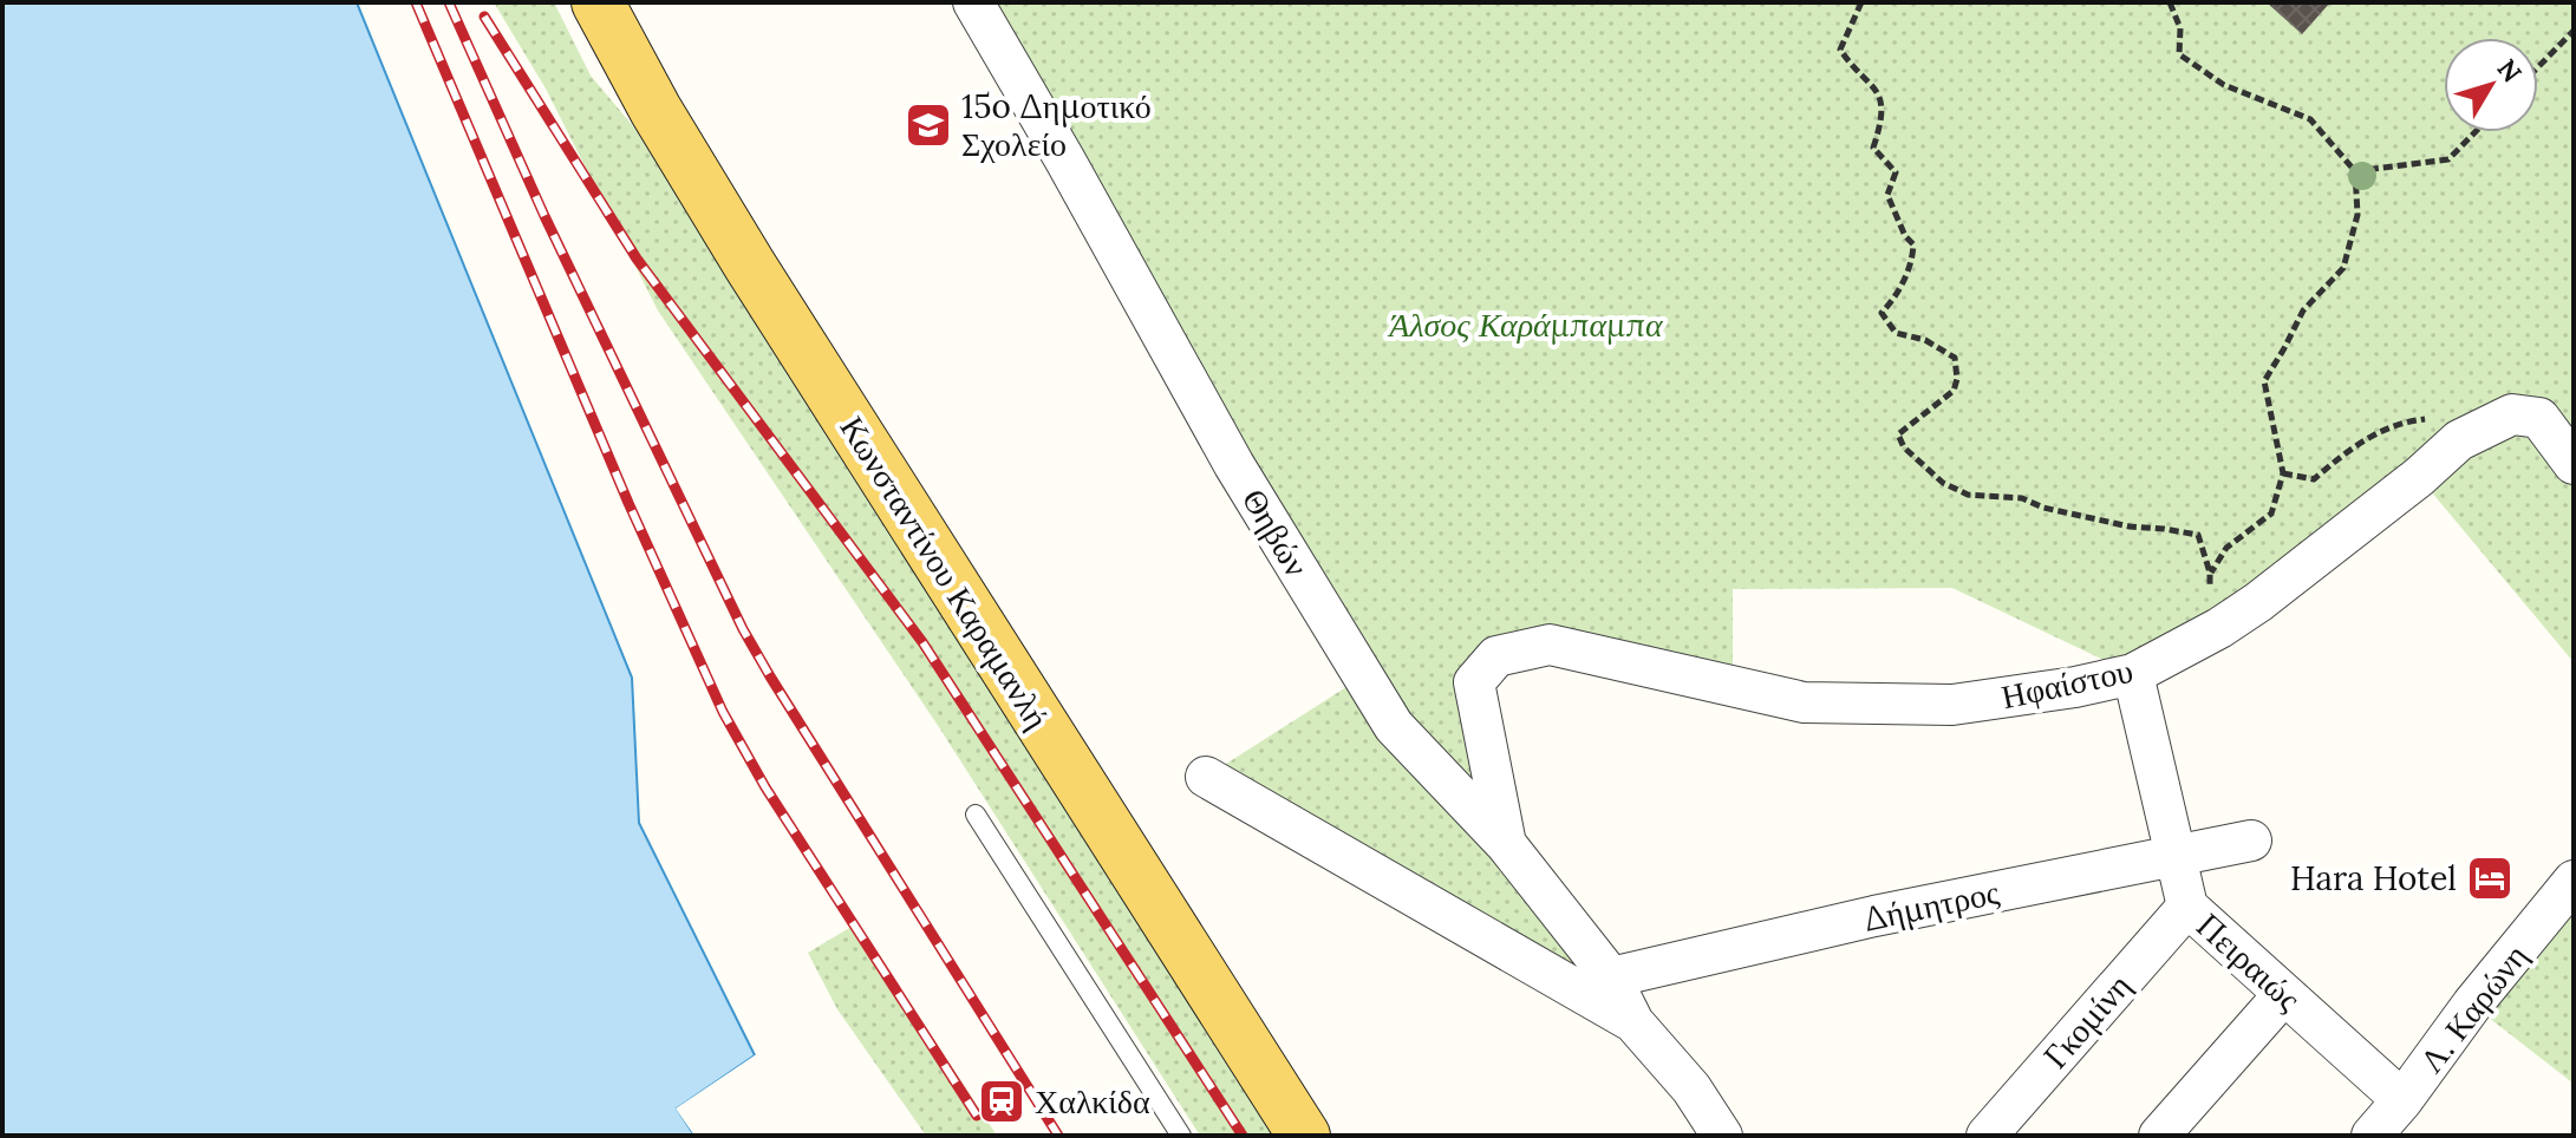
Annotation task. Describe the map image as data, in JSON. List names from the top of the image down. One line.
{"streets":{"main road":["Κωνσταντίνου Καραμανλή"],"street":["Θηβών","Ηφαίστου","Δήμητρος","Πειραιώς","Λ. Καρώνη","Γκομίνη"]},"crossings":[["Θηβών","Ηφαίστου"],["Θηβών","Δήμητρος"],["Ηφαίστου","Πειραιώς"],["Δήμητρος","Πειραιώς"],["Πειραιώς","Λ. Καρώνη"],["Πειραιώς","Γκομίνη"]],"parks":["Άλσος Καράμπαμπα"],"places":{"school or university":["15o Δημοτικό Σχολείο"],"hotel":["Hara Hotel"],"station":["Χαλκίδα"]},"north":"top right"}
